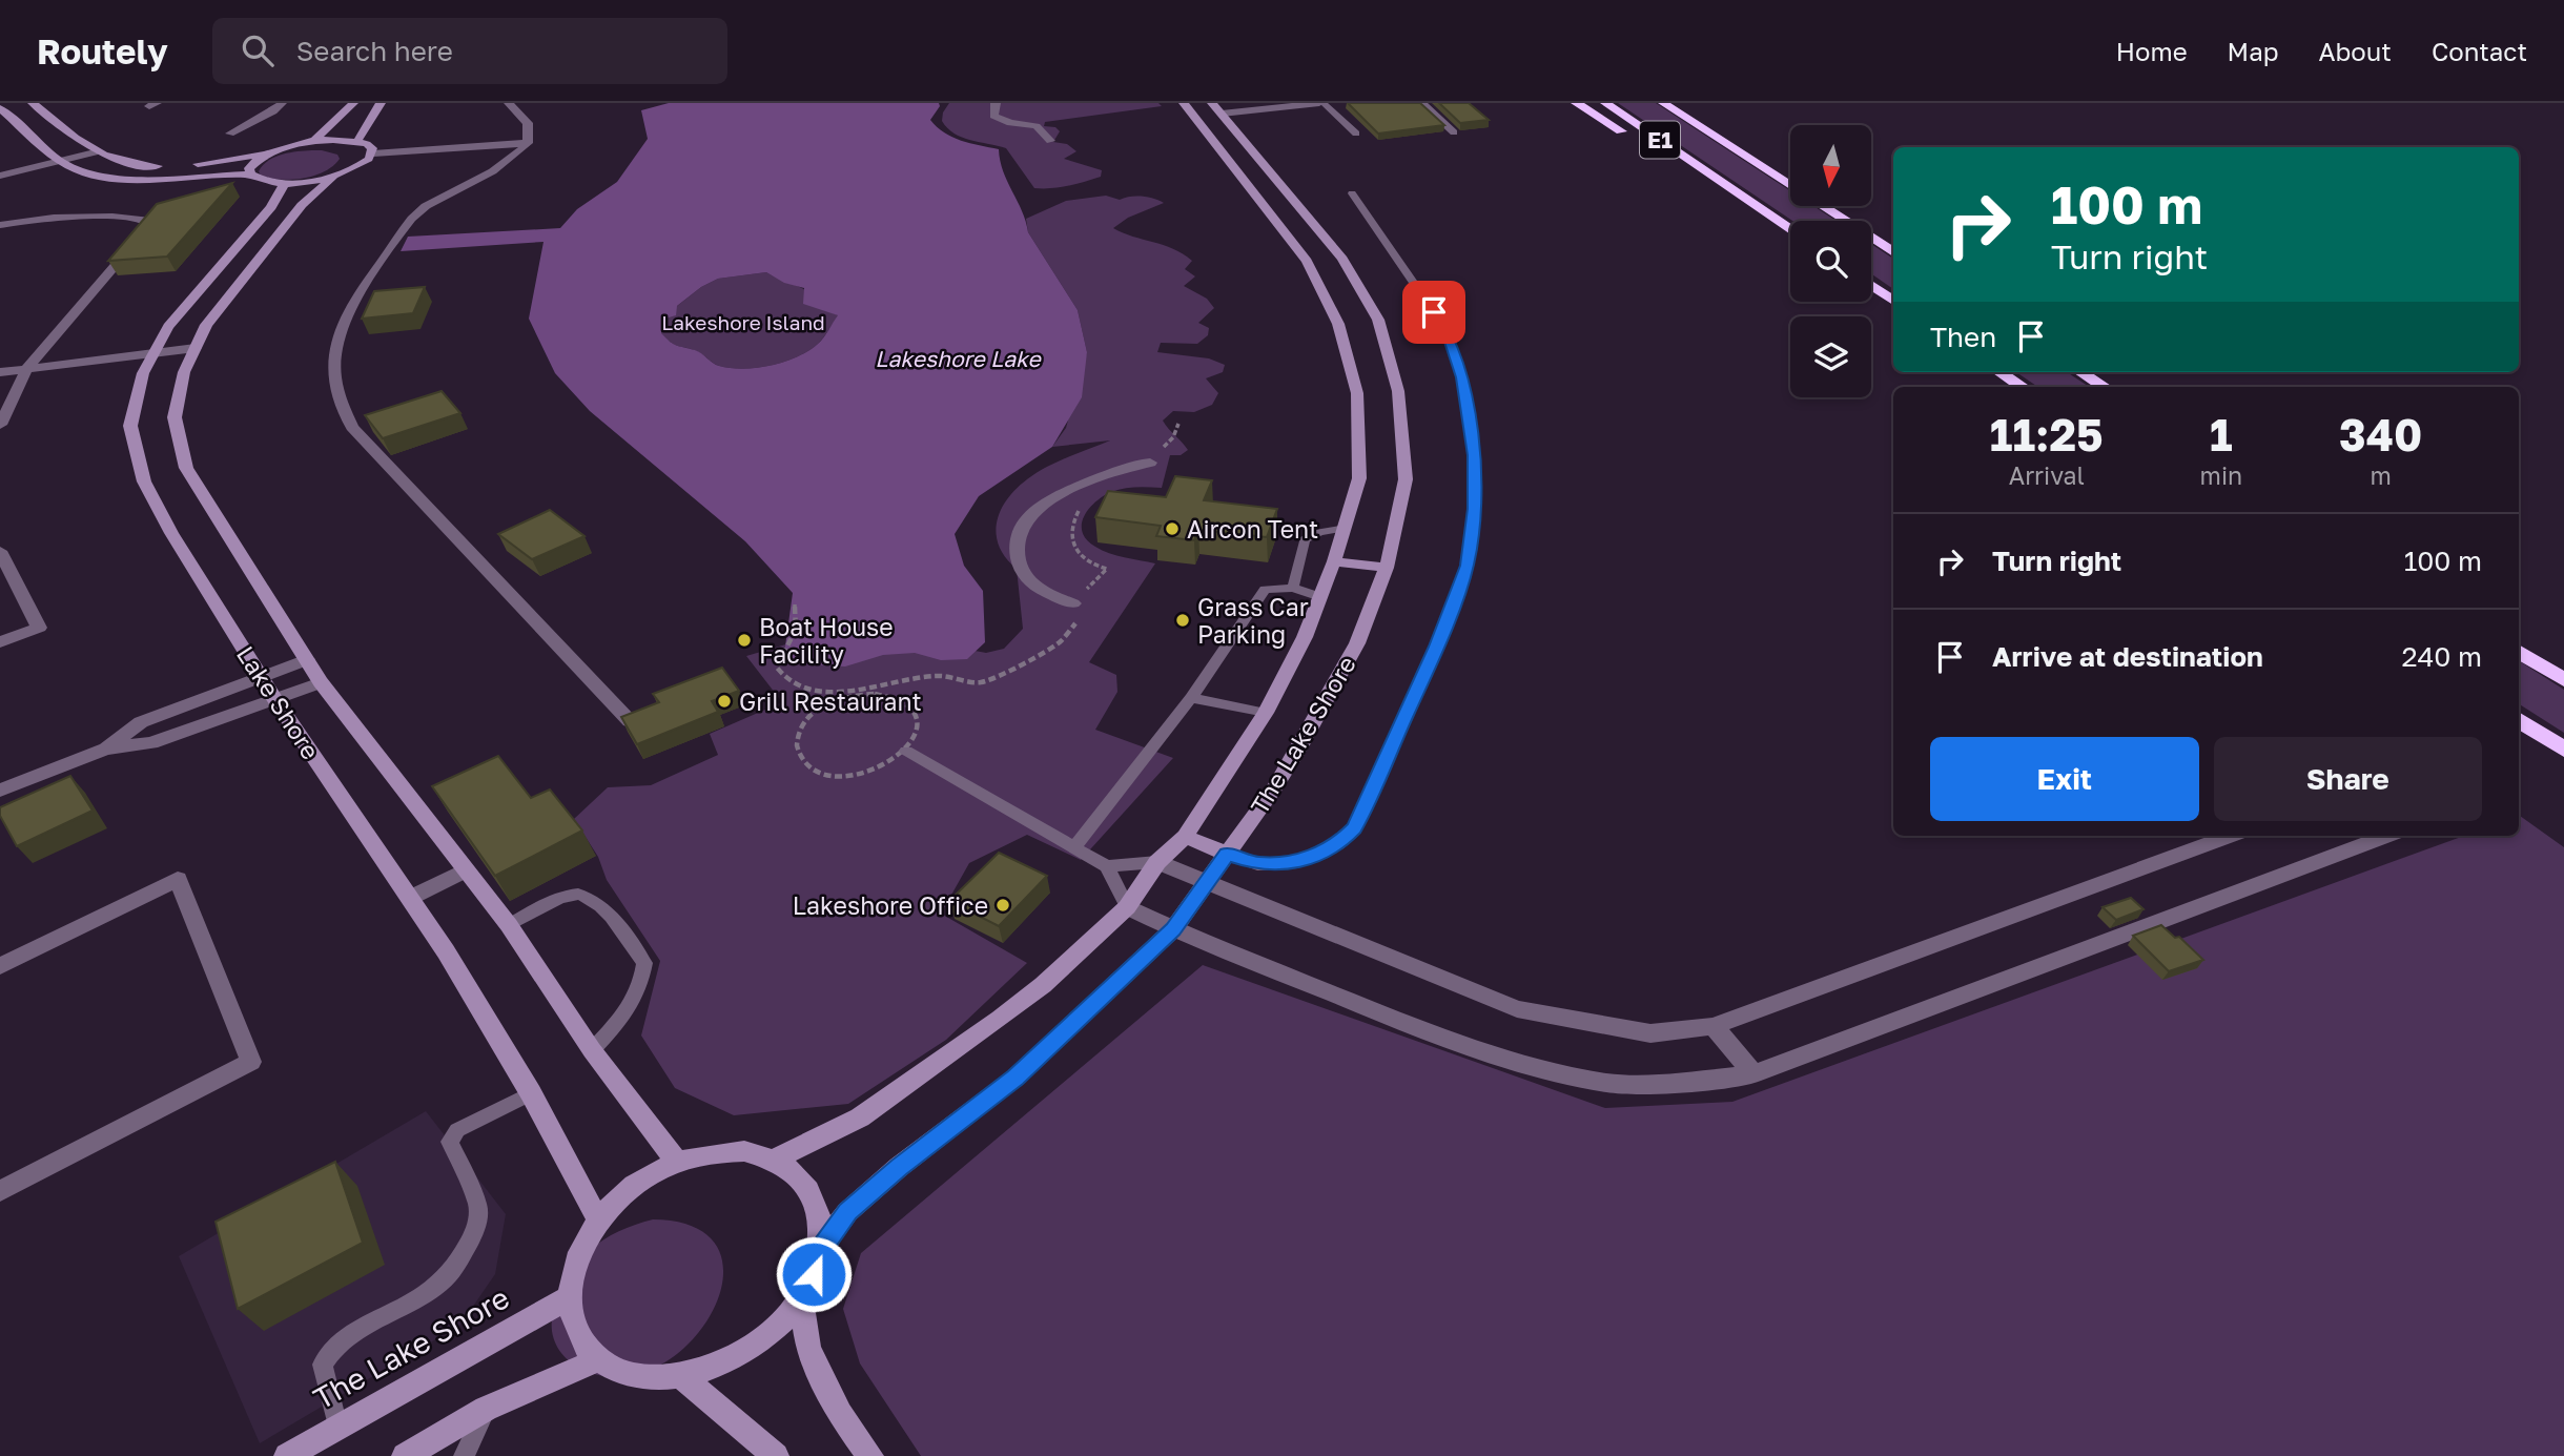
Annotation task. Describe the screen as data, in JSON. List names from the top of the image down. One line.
{"streets":{"highway":["E1"],"street":["Lake Shore","The Lake Shore"]},"crossings":[["Lake Shore","The Lake Shore"]],"water":["Lakeshore Lake"],"parks":["Lakeshore Island"],"places":["Aircon Tent","Grass Car Parking","Boat House Facility","Grill Restaurant","Lakeshore Office"],"north":"bottom","page":{"header":"Routely","search":"Search here","nav":["Home","Map","About","Contact"],"turn":["100 m","Turn right"],"then":"Then","eta":["11:25","Arrival","1","min","340","m"],"list":[{"name":"Turn right","value":"100 m"},{"name":"Arrive at destination","value":"240 m"}],"buttons":["Exit","Share"]}}
